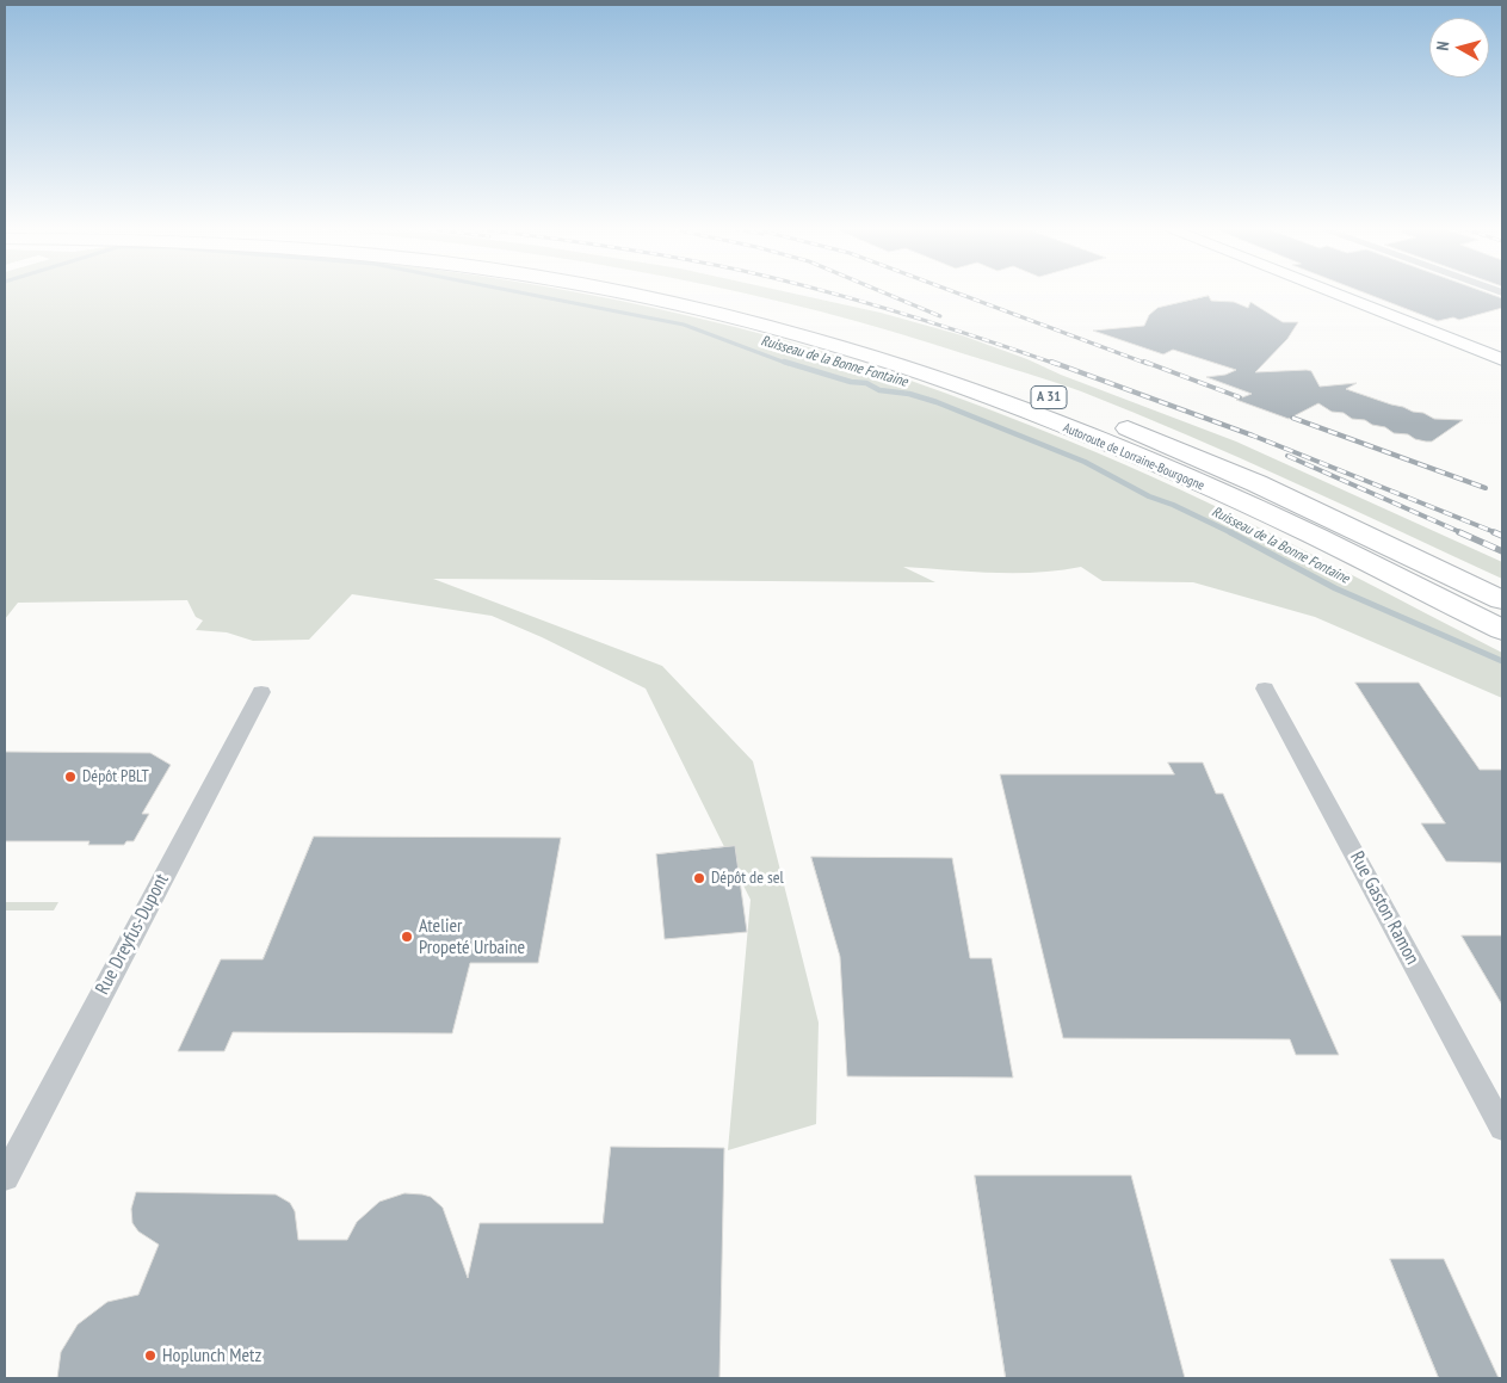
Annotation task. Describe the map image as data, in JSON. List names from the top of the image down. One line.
{"streets":{"highway":["A 31","Autoroute de Lorraine-Bourgogne"],"street":["Rue Gaston Ramon","Rue Dreyfus-Dupont"]},"water":["Ruisseau de la Bonne Fontaine"],"places":["Dépôt PBLT","Dépôt de sel","Atelier Propeté Urbaine","Hoplunch Metz"],"north":"left"}
